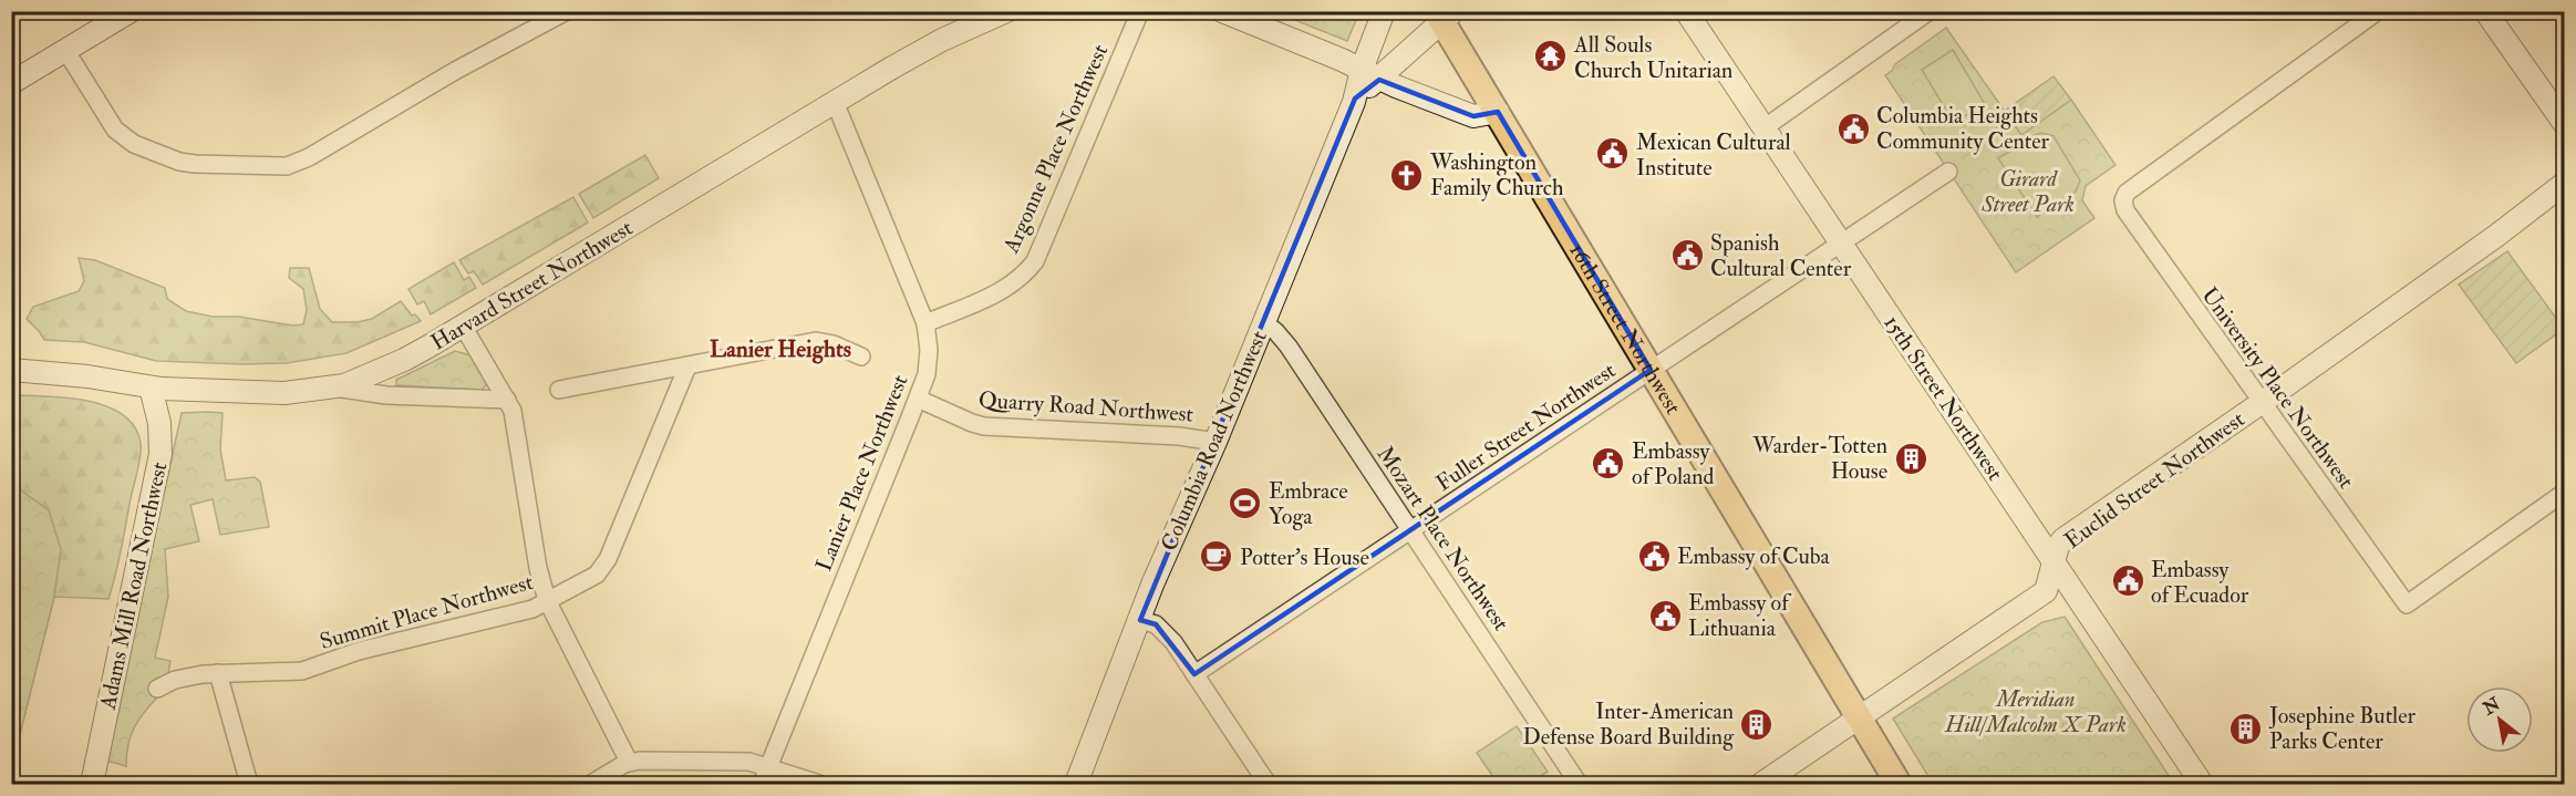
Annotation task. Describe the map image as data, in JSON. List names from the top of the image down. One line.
{"streets":{"main road":["16th Street Northwest"],"street":["Argonne Place Northwest","Harvard Street Northwest","University Place Northwest","15th Street Northwest","Quarry Road Northwest","Fuller Street Northwest","Columbia Road Northwest","Lanier Place Northwest","Euclid Street Northwest","Mozart Place Northwest","Adams Mill Road Northwest","Summit Place Northwest"]},"crossings":[["Argonne Place Northwest","Lanier Place Northwest"],["Harvard Street Northwest","Lanier Place Northwest"],["Harvard Street Northwest","Adams Mill Road Northwest"],["16th Street Northwest","Fuller Street Northwest"],["16th Street Northwest","Euclid Street Northwest"],["University Place Northwest","Euclid Street Northwest"],["15th Street Northwest","Fuller Street Northwest"],["15th Street Northwest","Euclid Street Northwest"],["Quarry Road Northwest","Columbia Road Northwest"],["Quarry Road Northwest","Lanier Place Northwest"],["Fuller Street Northwest","Mozart Place Northwest"],["Columbia Road Northwest","Mozart Place Northwest"]],"districts":["Lanier Heights"],"parks":["Girard Street Park","Meridian Hill/Malcolm X Park"],"places":{"temple":["All Souls Church Unitarian"],"public building":["Columbia Heights Community Center","Mexican Cultural Institute","Spanish Cultural Center","Embassy of Poland","Embassy of Cuba","Embassy of Ecuador","Embassy of Lithuania"],"church":["Washington Family Church"],"building":["Warder-Totten House","Inter-American Defense Board Building","Josephine Butler Parks Center"],"sports":["Embrace Yoga"],"cafe":["Potter's House"]},"north":"top left"}
